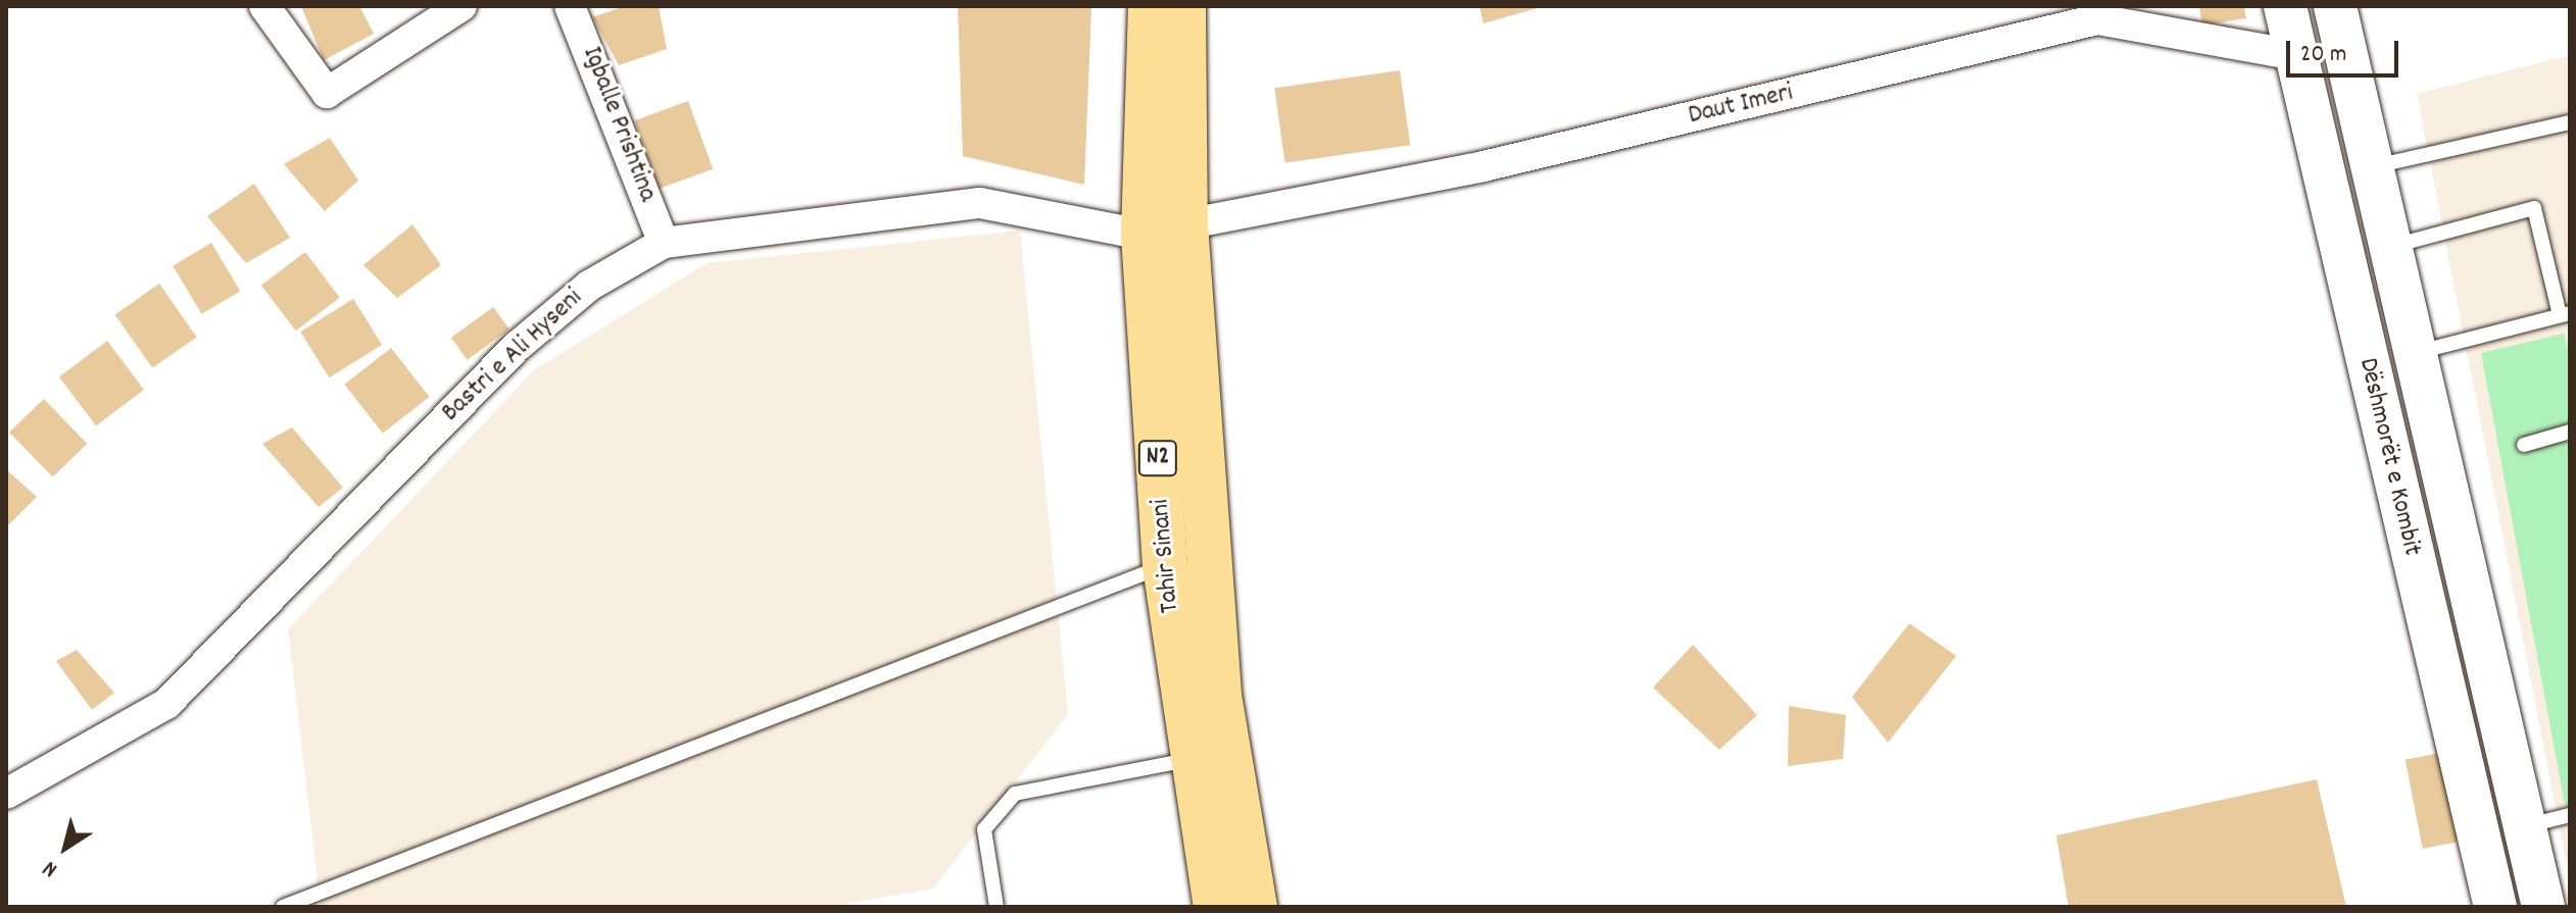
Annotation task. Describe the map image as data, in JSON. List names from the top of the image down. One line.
{"streets":{"main road":["N2","Tahir Sinani"],"street":["Daut Imeri","Igballe Prishtina","Bastri e Ali Hyseni","Dëshmorët e Kombit"]},"crossings":[["Daut Imeri","Bastri e Ali Hyseni"],["Daut Imeri","Dëshmorët e Kombit"],["Daut Imeri","Tahir Sinani"],["Igballe Prishtina","Bastri e Ali Hyseni"],["Bastri e Ali Hyseni","Tahir Sinani"]],"scale_bar":"20 m","north":"bottom left"}
